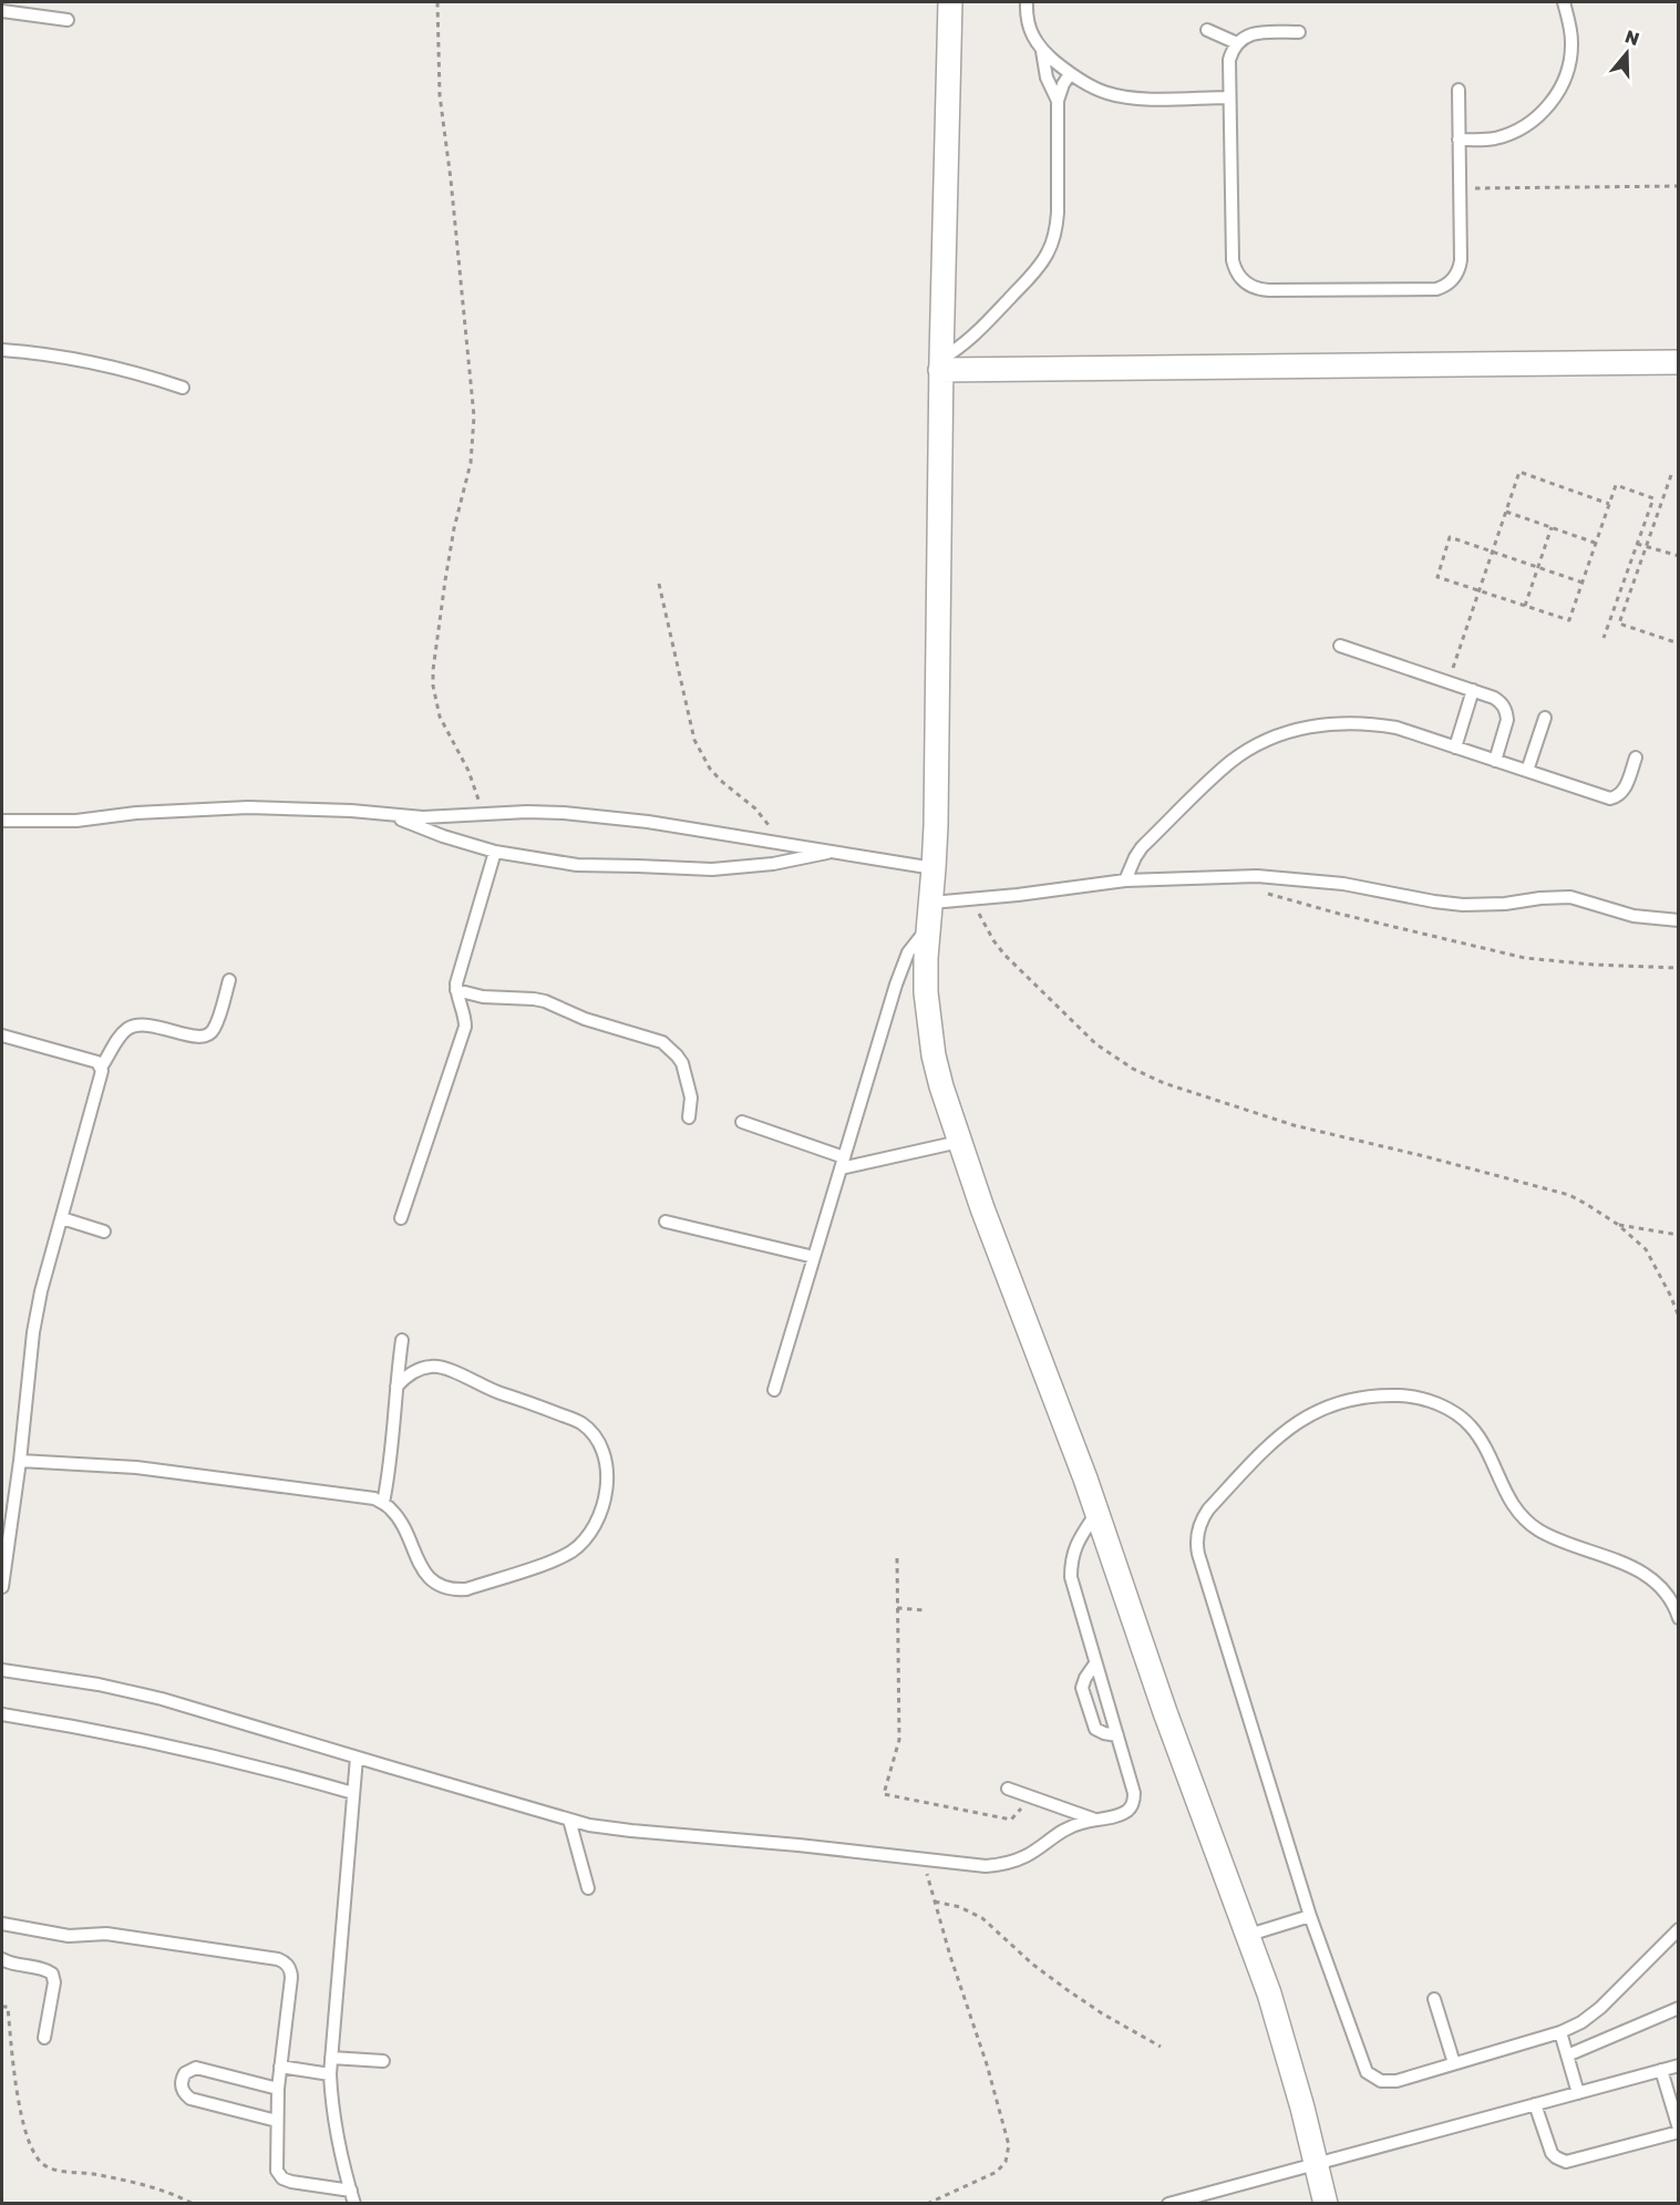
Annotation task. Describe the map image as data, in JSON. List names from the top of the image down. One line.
{"north":"top"}
